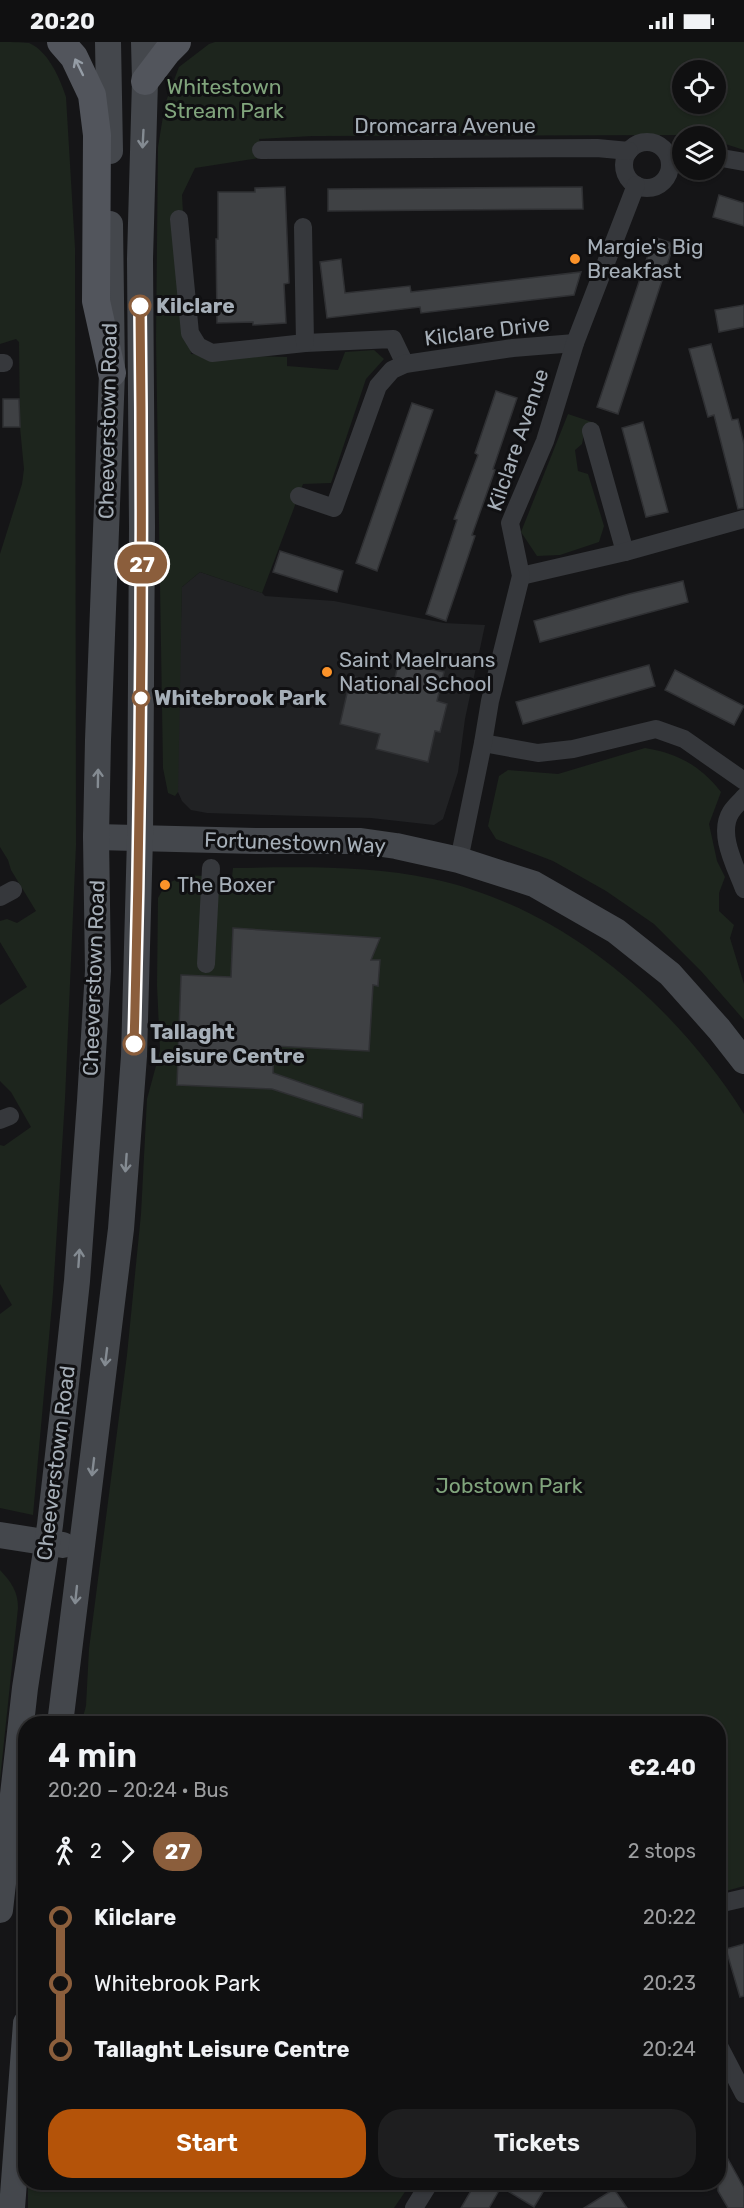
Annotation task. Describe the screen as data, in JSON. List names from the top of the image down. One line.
{"streets":{"main road":["Cheeverstown Road","Fortunestown Way"],"street":["Dromcarra Avenue","Kilclare Drive","Kilclare Avenue"]},"crossings":[["Kilclare Drive","Kilclare Avenue"],["Cheeverstown Road","Fortunestown Way"],["Kilclare Avenue","Fortunestown Way"]],"parks":["Whitestown Stream Park","Jobstown Park"],"places":["Margie's Big Breakfast","Kilclare","Saint Maelruans National School","Whitebrook Park","The Boxer","Tallaght Leisure Centre"],"lines":["bus line 27"],"page":{"status":"20:20","on_map":"27","heading":["4 min","20:20 – 20:24 · Bus","€2.40"],"legs":["2","27","2 stops"],"list":[{"name":"Kilclare","value":"20:22"},{"name":"Whitebrook Park","value":"20:23"},{"name":"Tallaght Leisure Centre","value":"20:24"}],"buttons":["Start","Tickets"]}}
